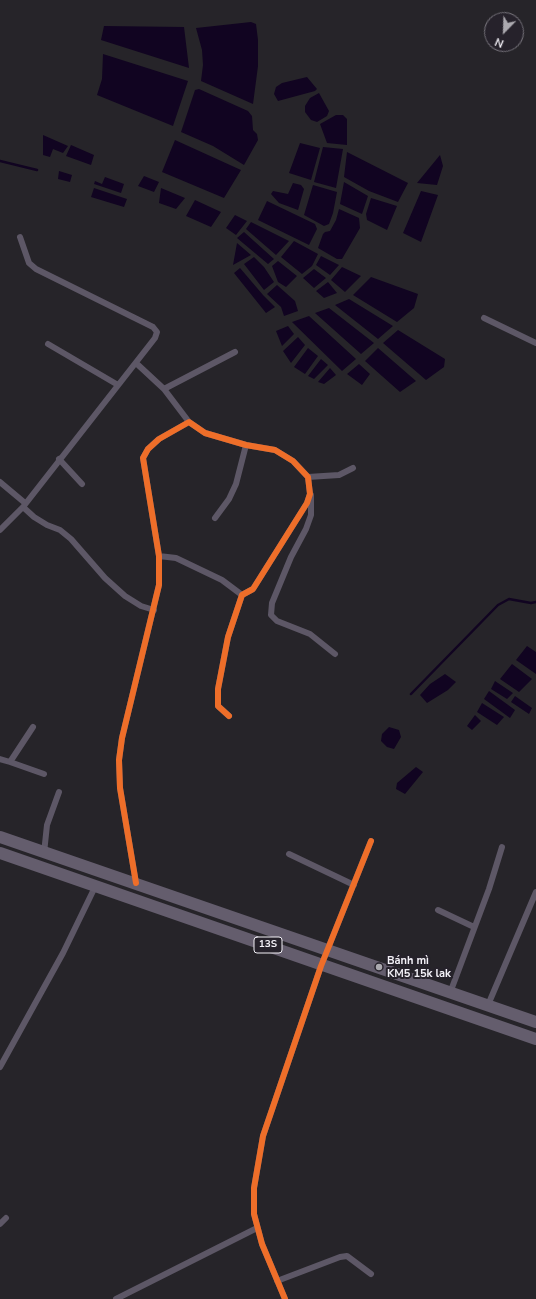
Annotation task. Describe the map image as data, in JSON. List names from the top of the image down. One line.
{"streets":{"highway":["13S"]},"places":["Bánh mì KM5 15k lak"],"north":"bottom left"}
